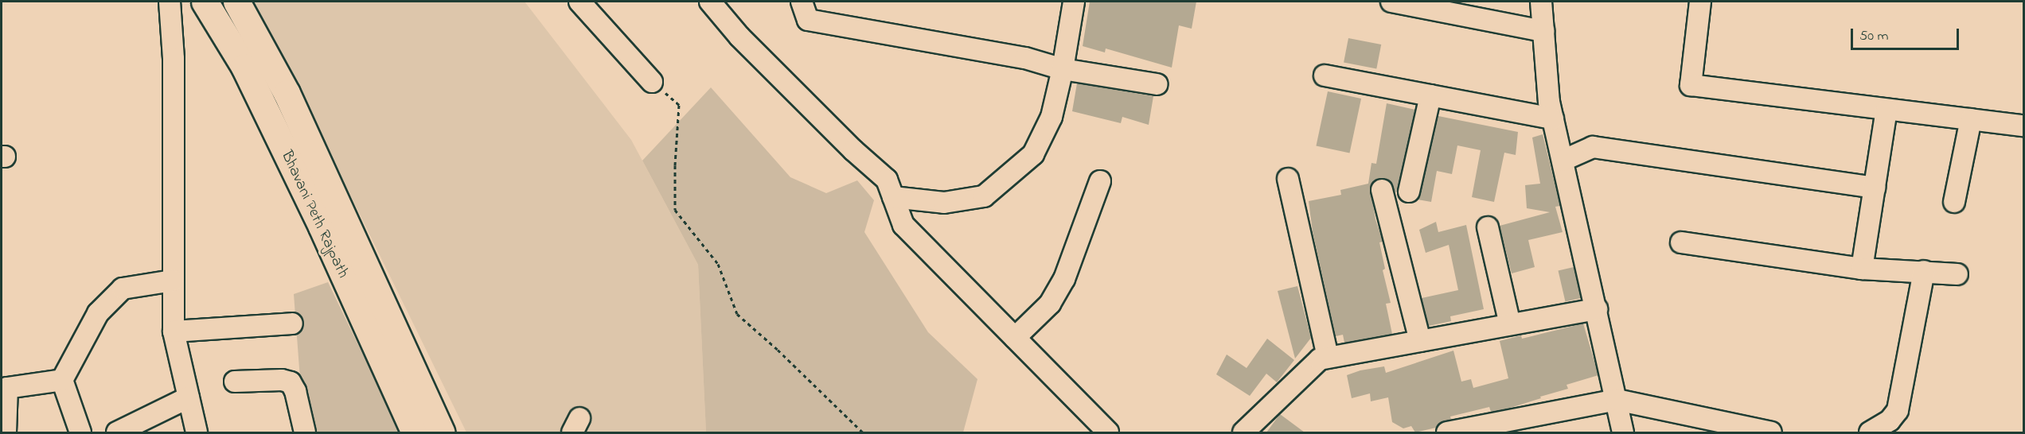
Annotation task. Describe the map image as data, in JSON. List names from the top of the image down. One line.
{"streets":{"main road":["Bhavani Peth Rajpath"]},"scale_bar":"50 m"}
